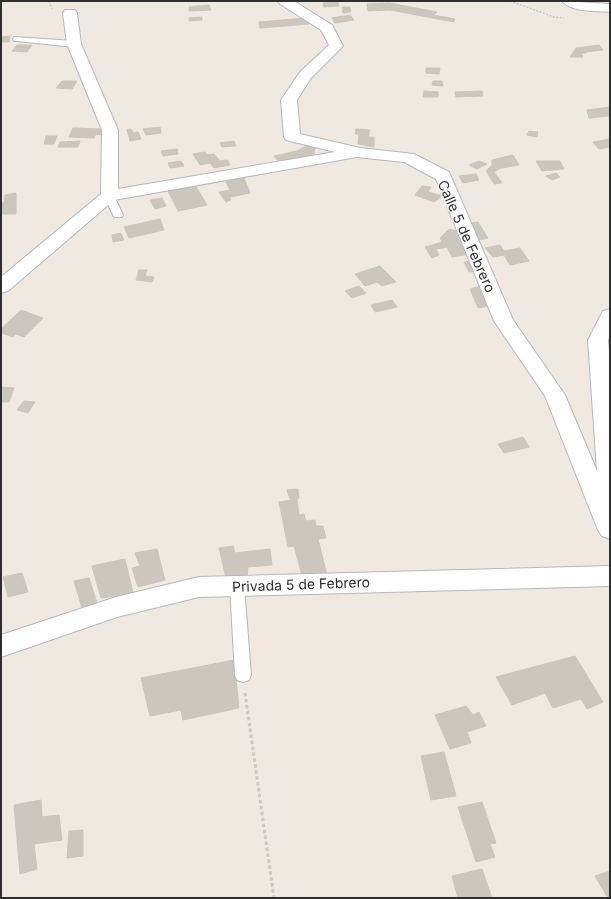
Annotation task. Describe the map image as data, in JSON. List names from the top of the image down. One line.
{"streets":{"street":["Calle 5 de Febrero","Privada 5 de Febrero"]}}
